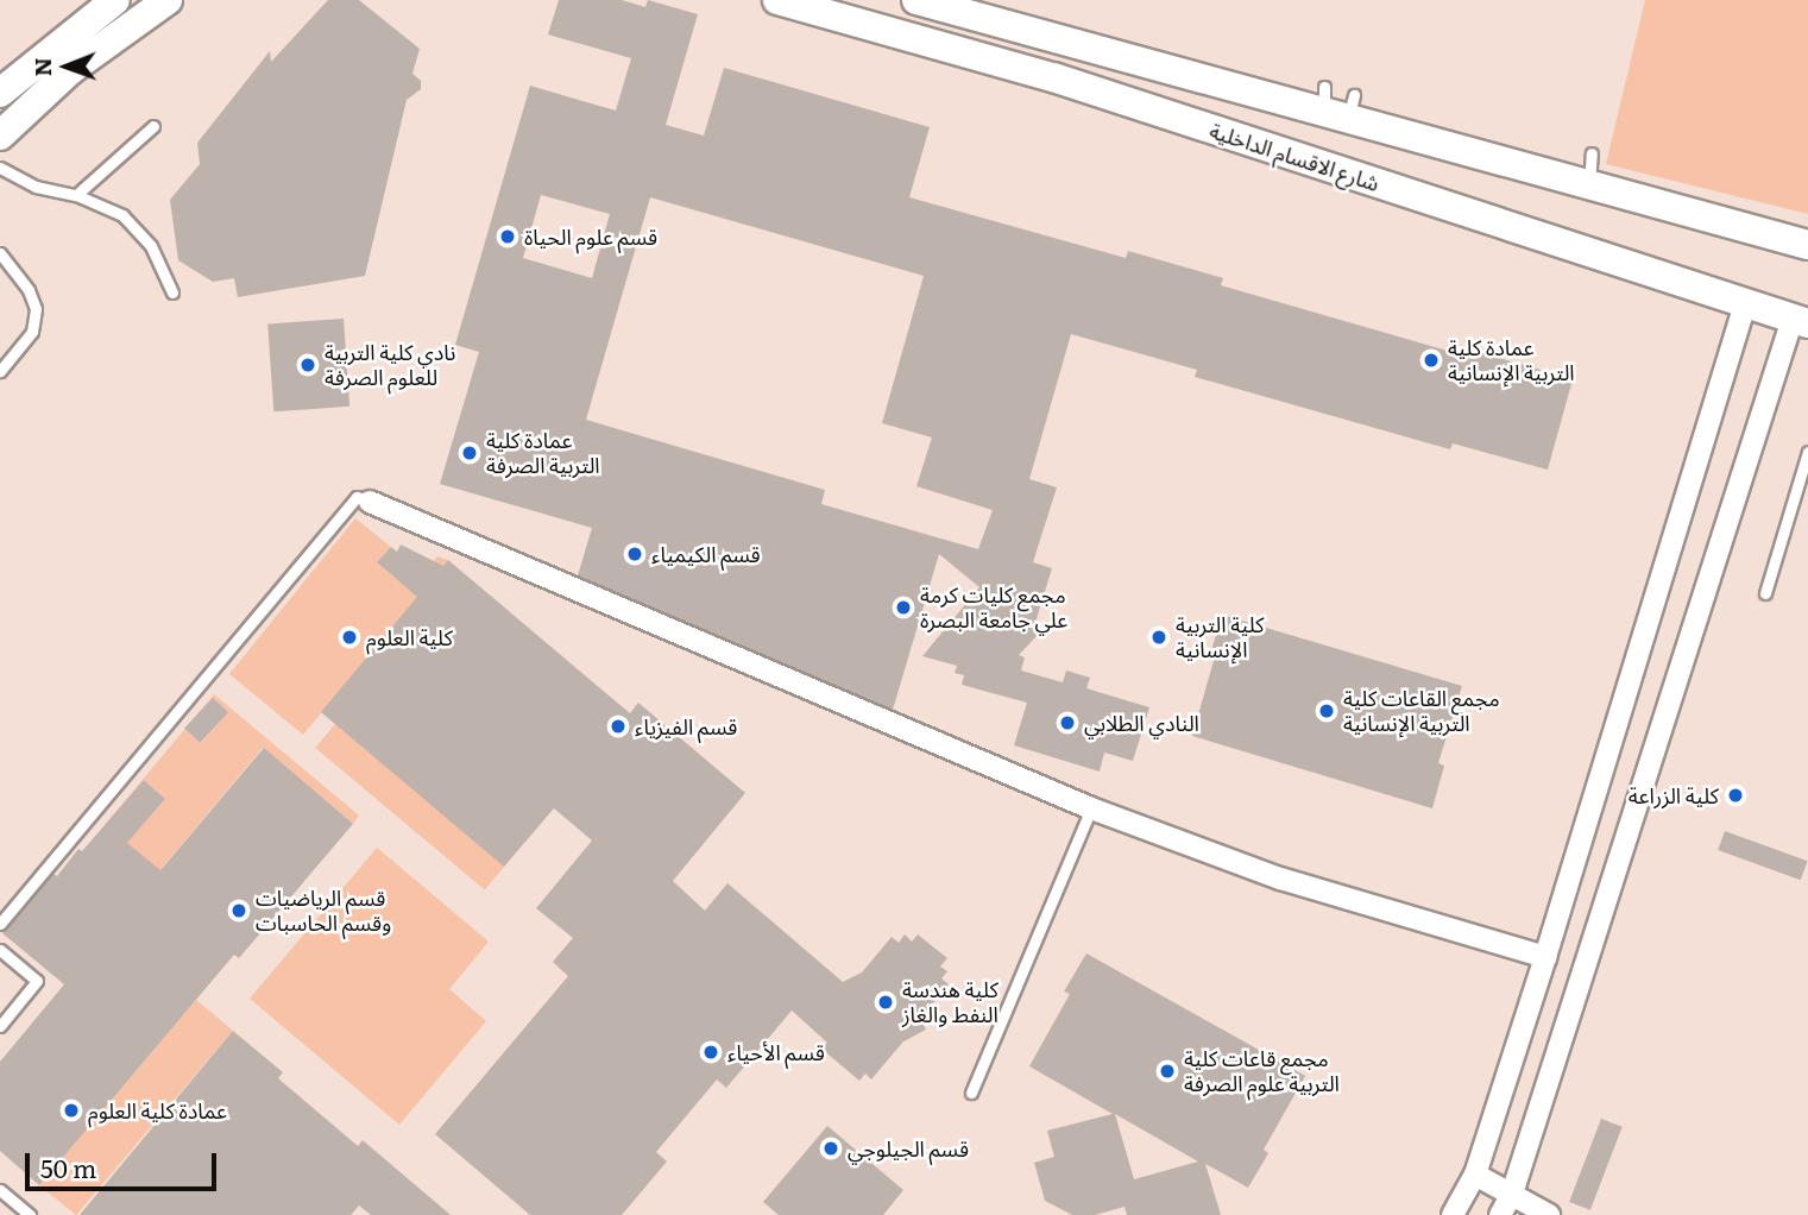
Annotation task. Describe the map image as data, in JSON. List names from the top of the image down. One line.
{"streets":{"street":["شارع الاقسام الداخلية"]},"places":["قسم علوم الحياة","عمادة كلية التربية الإنسانية","نادي كلية التربية للعلوم الصرفة","عمادة كلية التربية الصرفة","قسم الكيمياء","مجمع كليات كرمة علي جامعة البصرة","كلية العلوم","كلية التربية الإنسانية","مجمع القاعات كلية التربية الإنسانية","النادي الطلابي","قسم الفيزياء","كلية الزراعة","قسم الرياضيات وقسم الحاسبات","كلية هندسة النفط والغاز","قسم الأحياء","مجمع قاعات كلية التربية علوم الصرفة","عمادة كلية العلوم","قسم الجيلوجي"],"scale_bar":"50 m","north":"left"}
